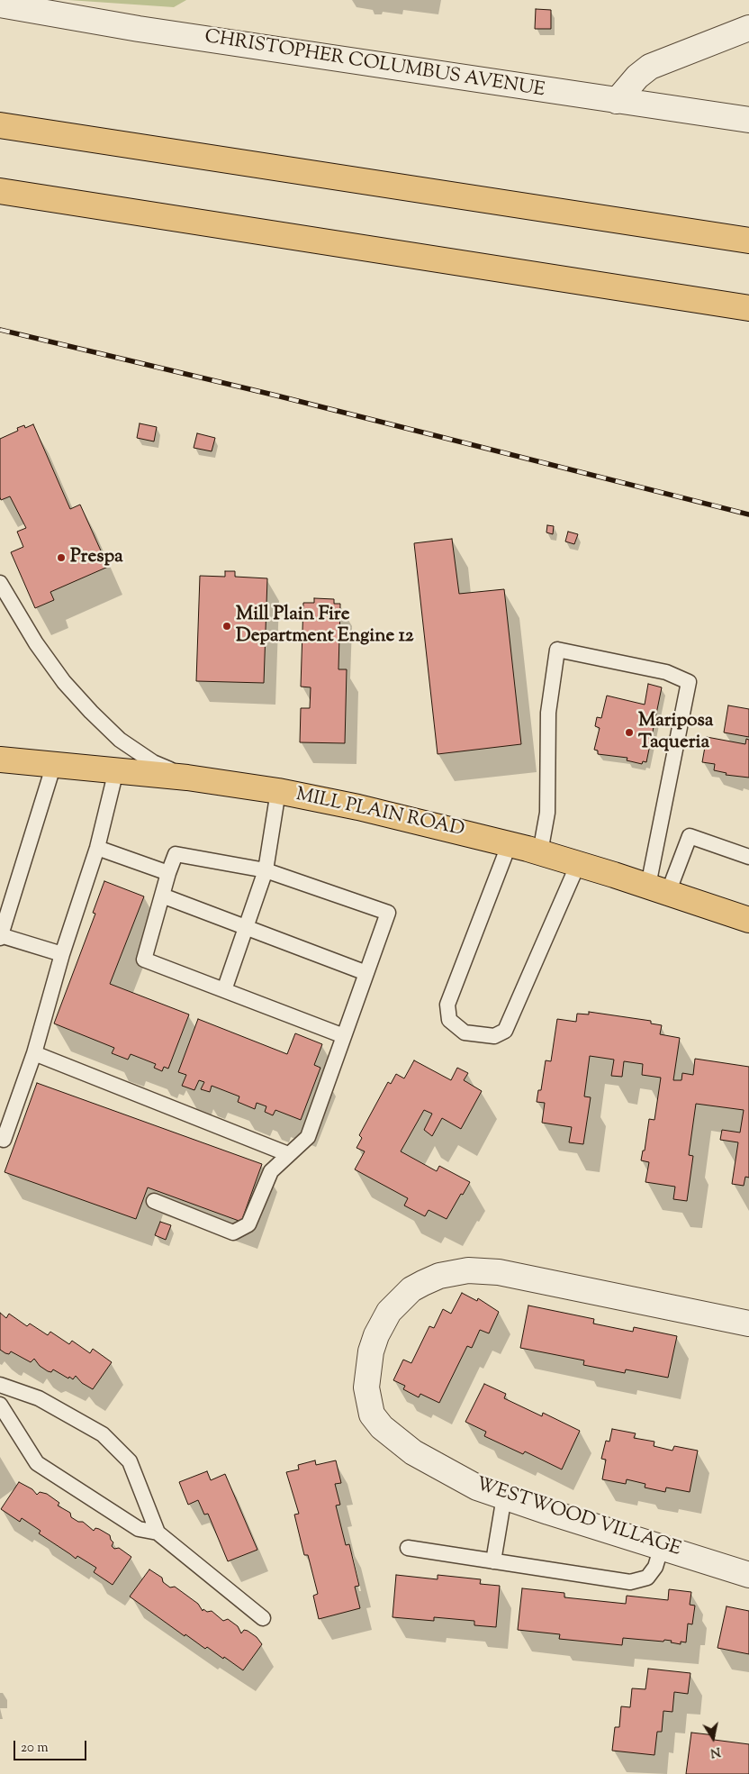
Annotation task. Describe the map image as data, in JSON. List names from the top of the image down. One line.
{"streets":{"main road":["MILL PLAIN ROAD"],"street":["CHRISTOPHER COLUMBUS AVENUE","WESTWOOD VILLAGE"]},"places":["Prespa","Mill Plain Fire Department Engine 12","Mariposa Taqueria"],"scale_bar":"20 m","north":"bottom"}
